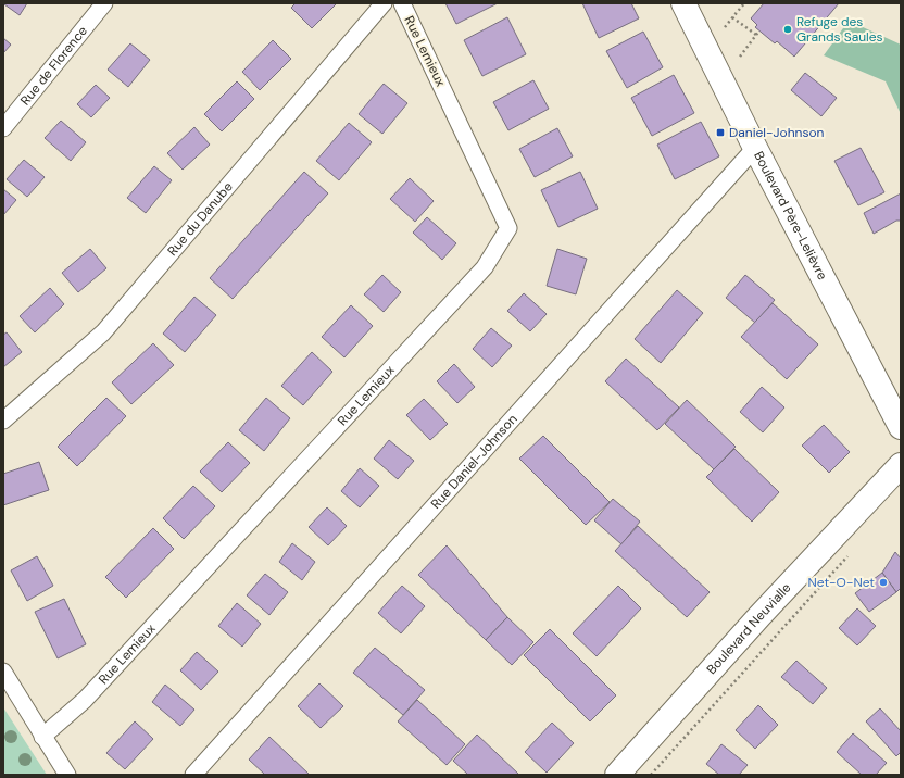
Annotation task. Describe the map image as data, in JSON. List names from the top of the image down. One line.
{"streets":{"main road":["Boulevard Père-Lelièvre","Boulevard Neuvialle"],"street":["Rue Lemieux","Rue de Florence","Rue du Danube","Rue Daniel-Johnson"]},"crossings":[["Boulevard Père-Lelièvre","Rue Daniel-Johnson"]],"places":{"other":["Refuge des Grands Saules","Net-O-Net"],"transit":["Daniel-Johnson"]}}
